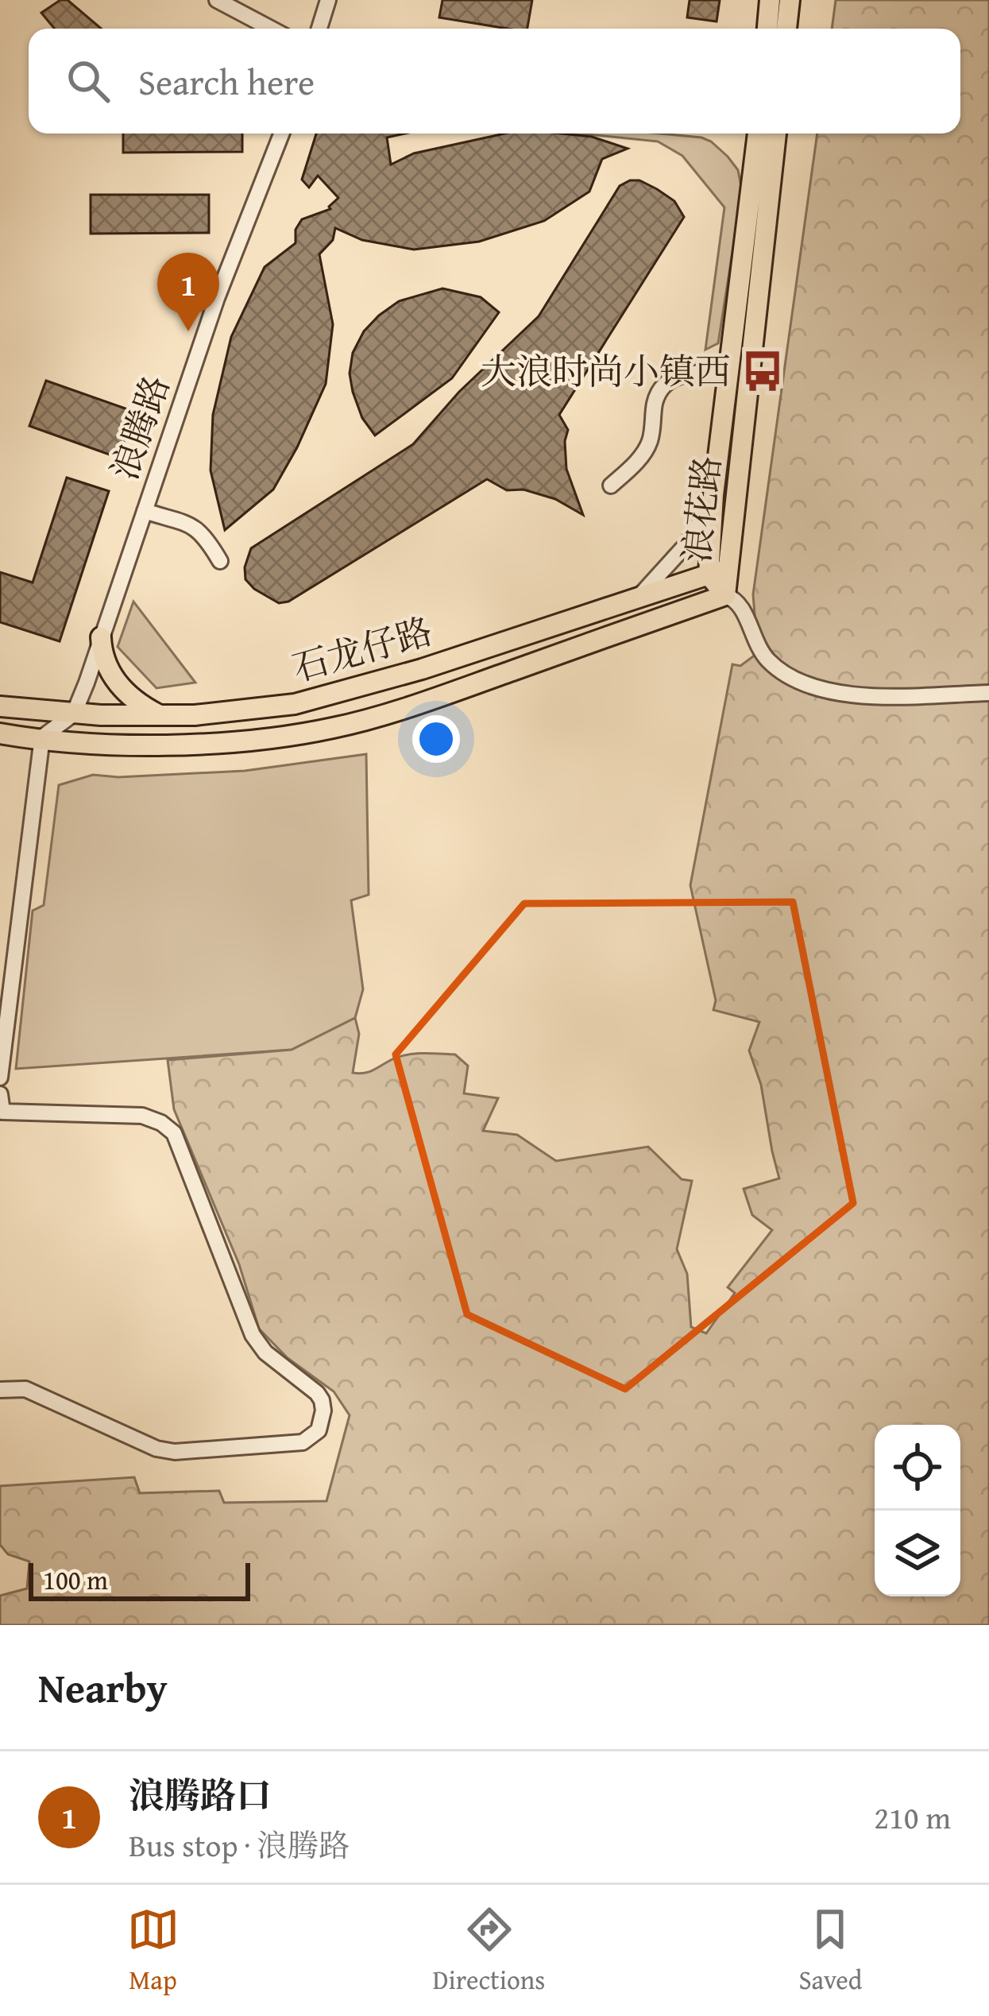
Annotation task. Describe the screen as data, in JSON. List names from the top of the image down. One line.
{"streets":{"main road":["浪花路","石龙仔路"],"street":["浪腾路"]},"crossings":[["浪腾路","石龙仔路"],["浪花路","石龙仔路"]],"places":{"bus stop":["大浪时尚小镇西"]},"scale_bar":"100 m","page":{"search":"Search here","pins":"1","scale":"100 m","heading":"Nearby","list":[{"mark":"1","name":"浪腾路口","note":"Bus stop · 浪腾路","value":"210 m"}],"nav":["Map","Directions","Saved"]}}
